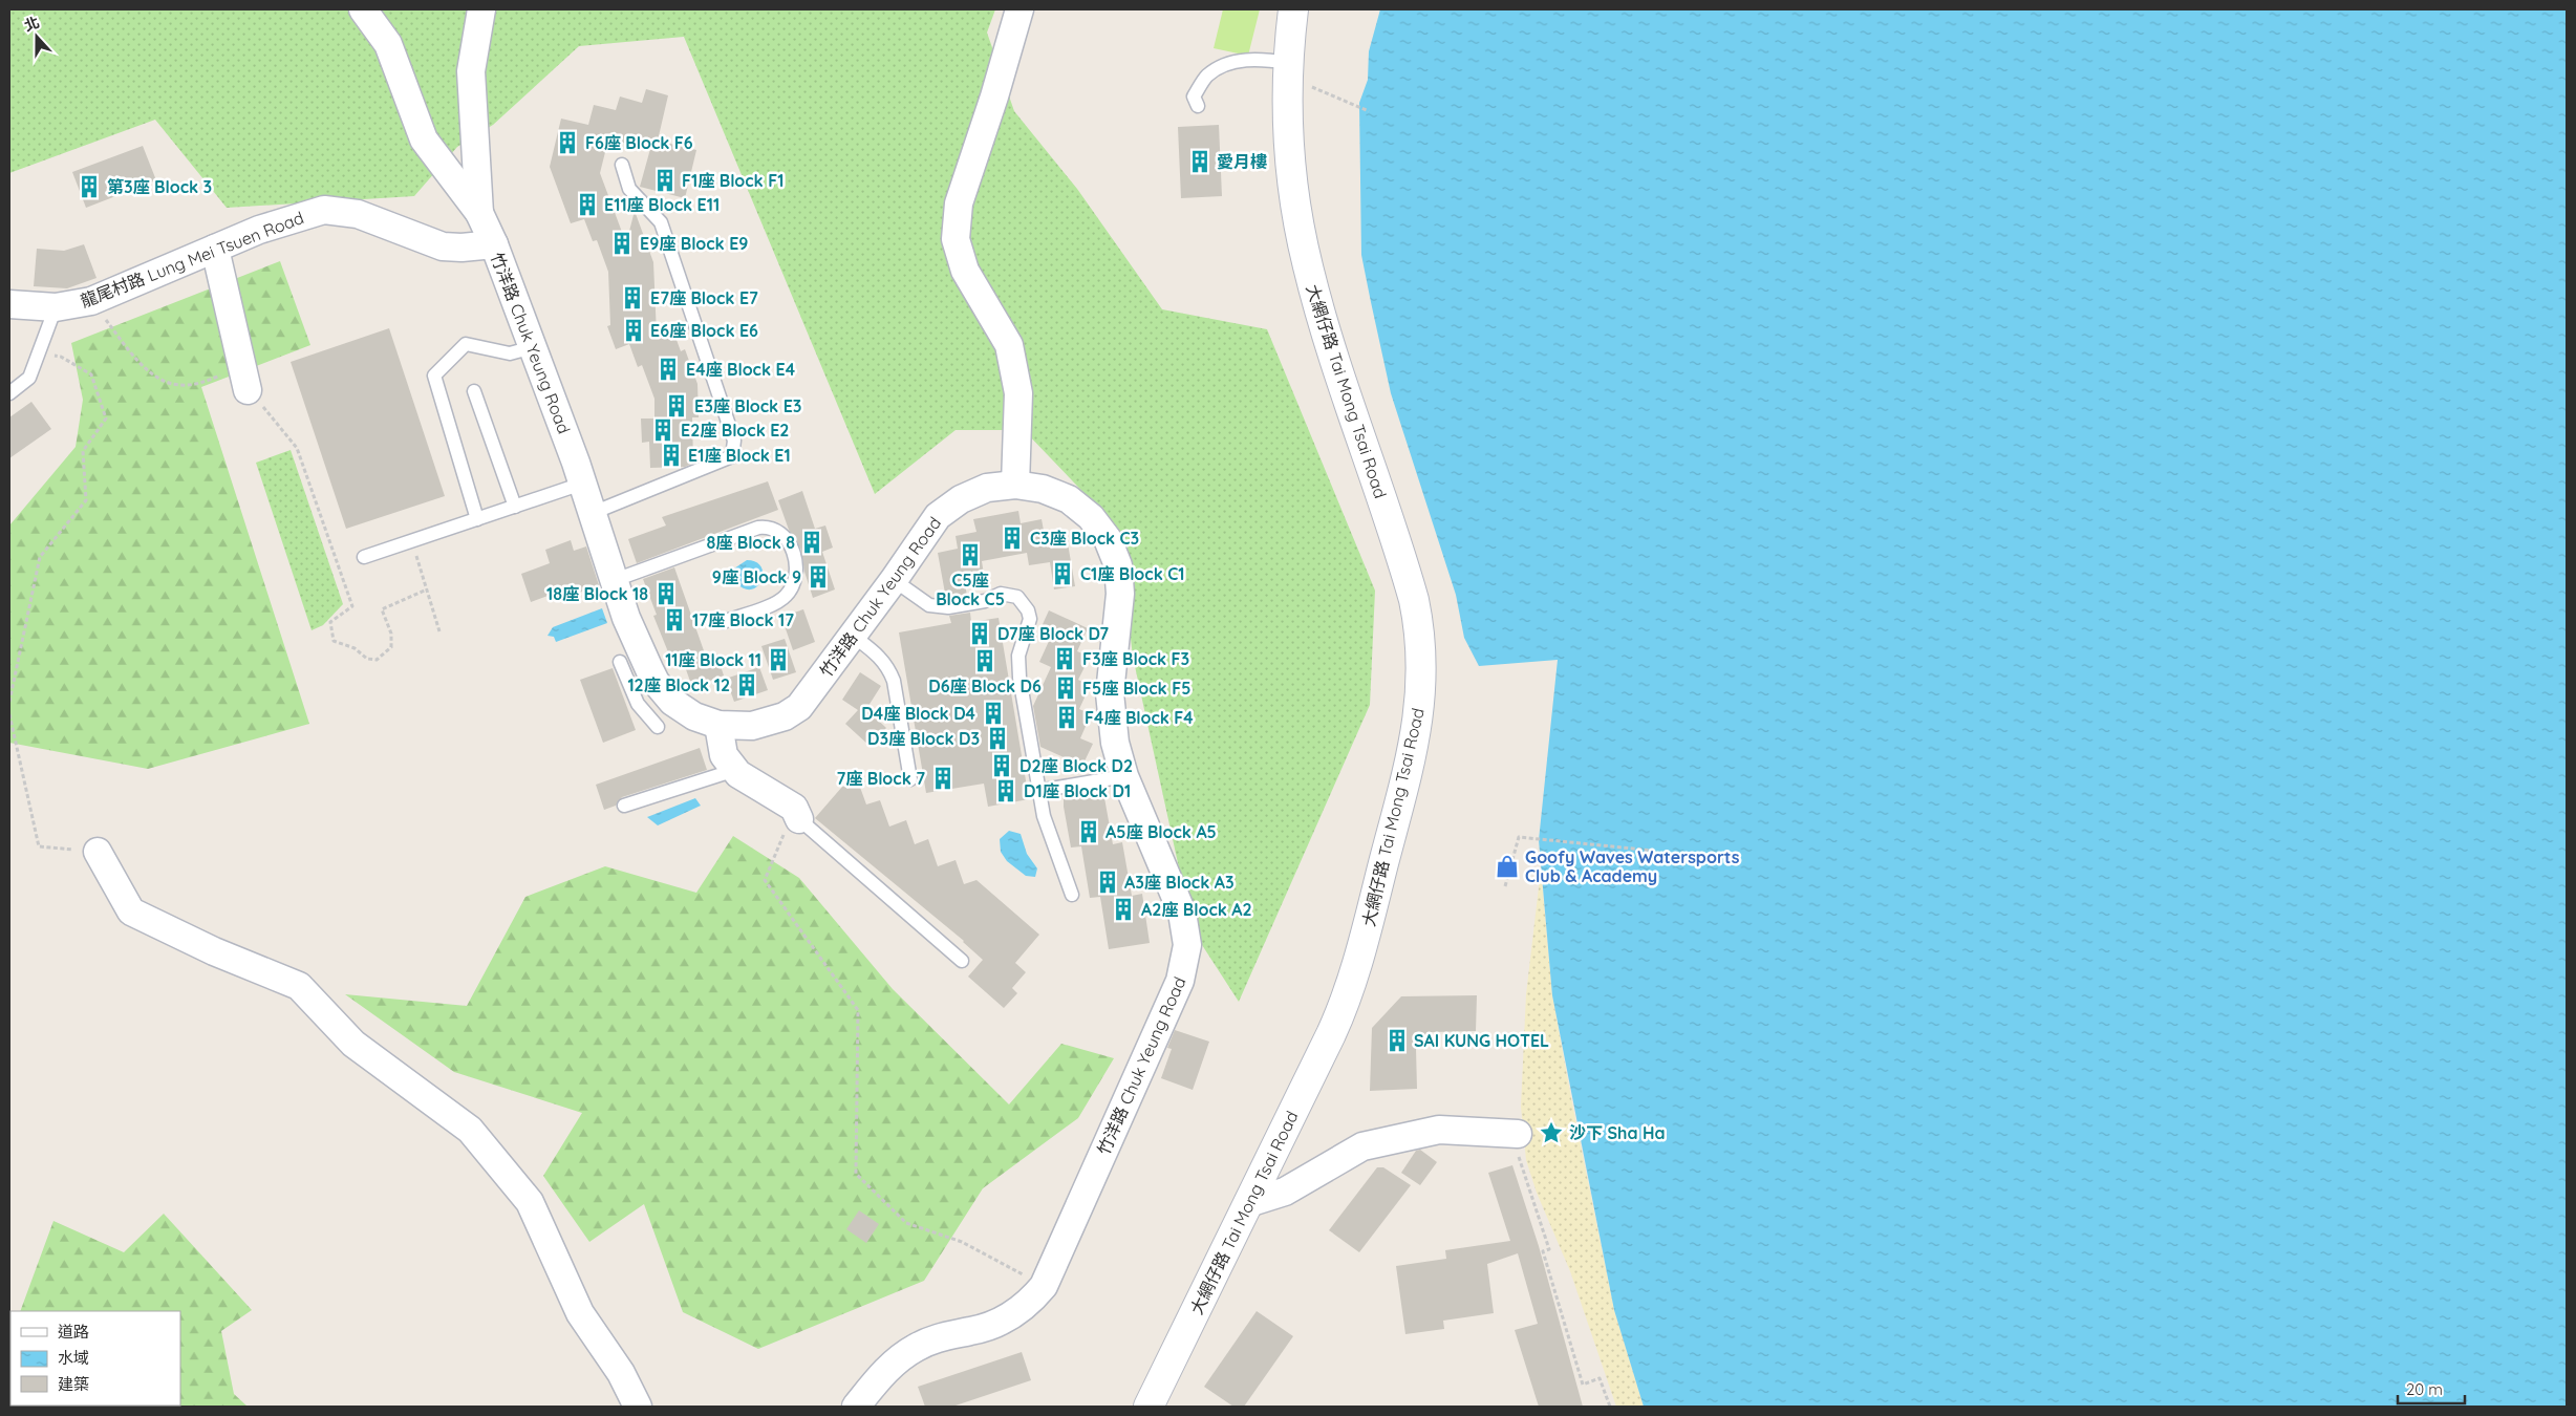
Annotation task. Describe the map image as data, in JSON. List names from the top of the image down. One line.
{"streets":{"main road":["大網仔路 Tai Mong Tsai Road"],"street":["龍尾村路 Lung Mei Tsuen Road","竹洋路 Chuk Yeung Road"]},"crossings":[["龍尾村路 Lung Mei Tsuen Road","竹洋路 Chuk Yeung Road"]],"places":{"building":["F6座 Block F6","愛月樓","F1座 Block F1","第3座 Block 3","E11座 Block E11","E9座 Block E9","E7座 Block E7","E6座 Block E6","E4座 Block E4","E3座 Block E3","E2座 Block E2","E1座 Block E1","C3座 Block C3","8座 Block 8","C5座 Block C5","C1座 Block C1","9座 Block 9","18座 Block 18","17座 Block 17","D7座 Block D7","F3座 Block F3","11座 Block 11","D6座 Block D6","12座 Block 12","F5座 Block F5","D4座 Block D4","F4座 Block F4","D3座 Block D3","D2座 Block D2","7座 Block 7","D1座 Block D1","A5座 Block A5","A3座 Block A3","A2座 Block A2","SAI KUNG HOTEL"],"shop":["Goofy Waves Watersports Club & Academy"],"place":["沙下 Sha Ha"]},"legend":["道路","水域","建築"],"scale_bar":"20 m","north":"top"}
